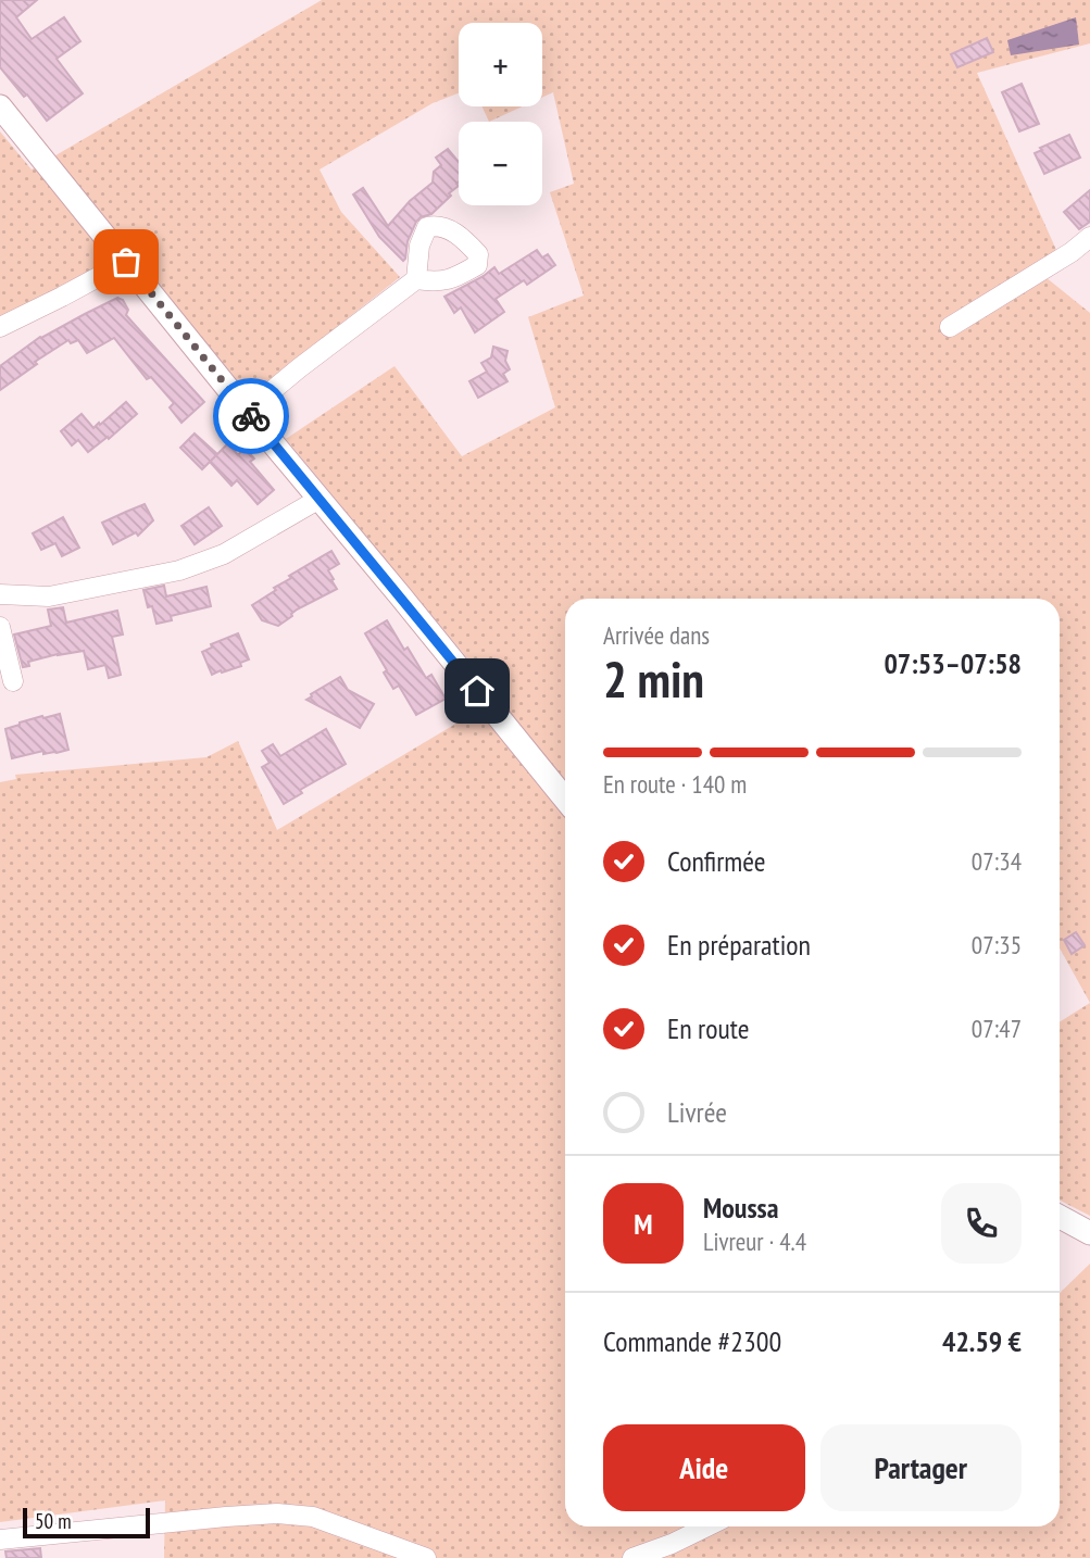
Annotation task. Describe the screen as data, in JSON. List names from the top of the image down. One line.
{"scale_bar":"50 m","page":{"map_buttons":["+","−"],"heading":["2 min","Arrivée dans","07:53–07:58"],"panel":["Moussa","Livreur · 4.4","Commande #2300","42.59 €"],"bar":"En route · 140 m","list":[["Confirmée","07:34"],["En préparation","07:35"],["En route","07:47"],"Livrée"],"round":"M","buttons":["Aide","Partager"],"scale":"50 m"}}
